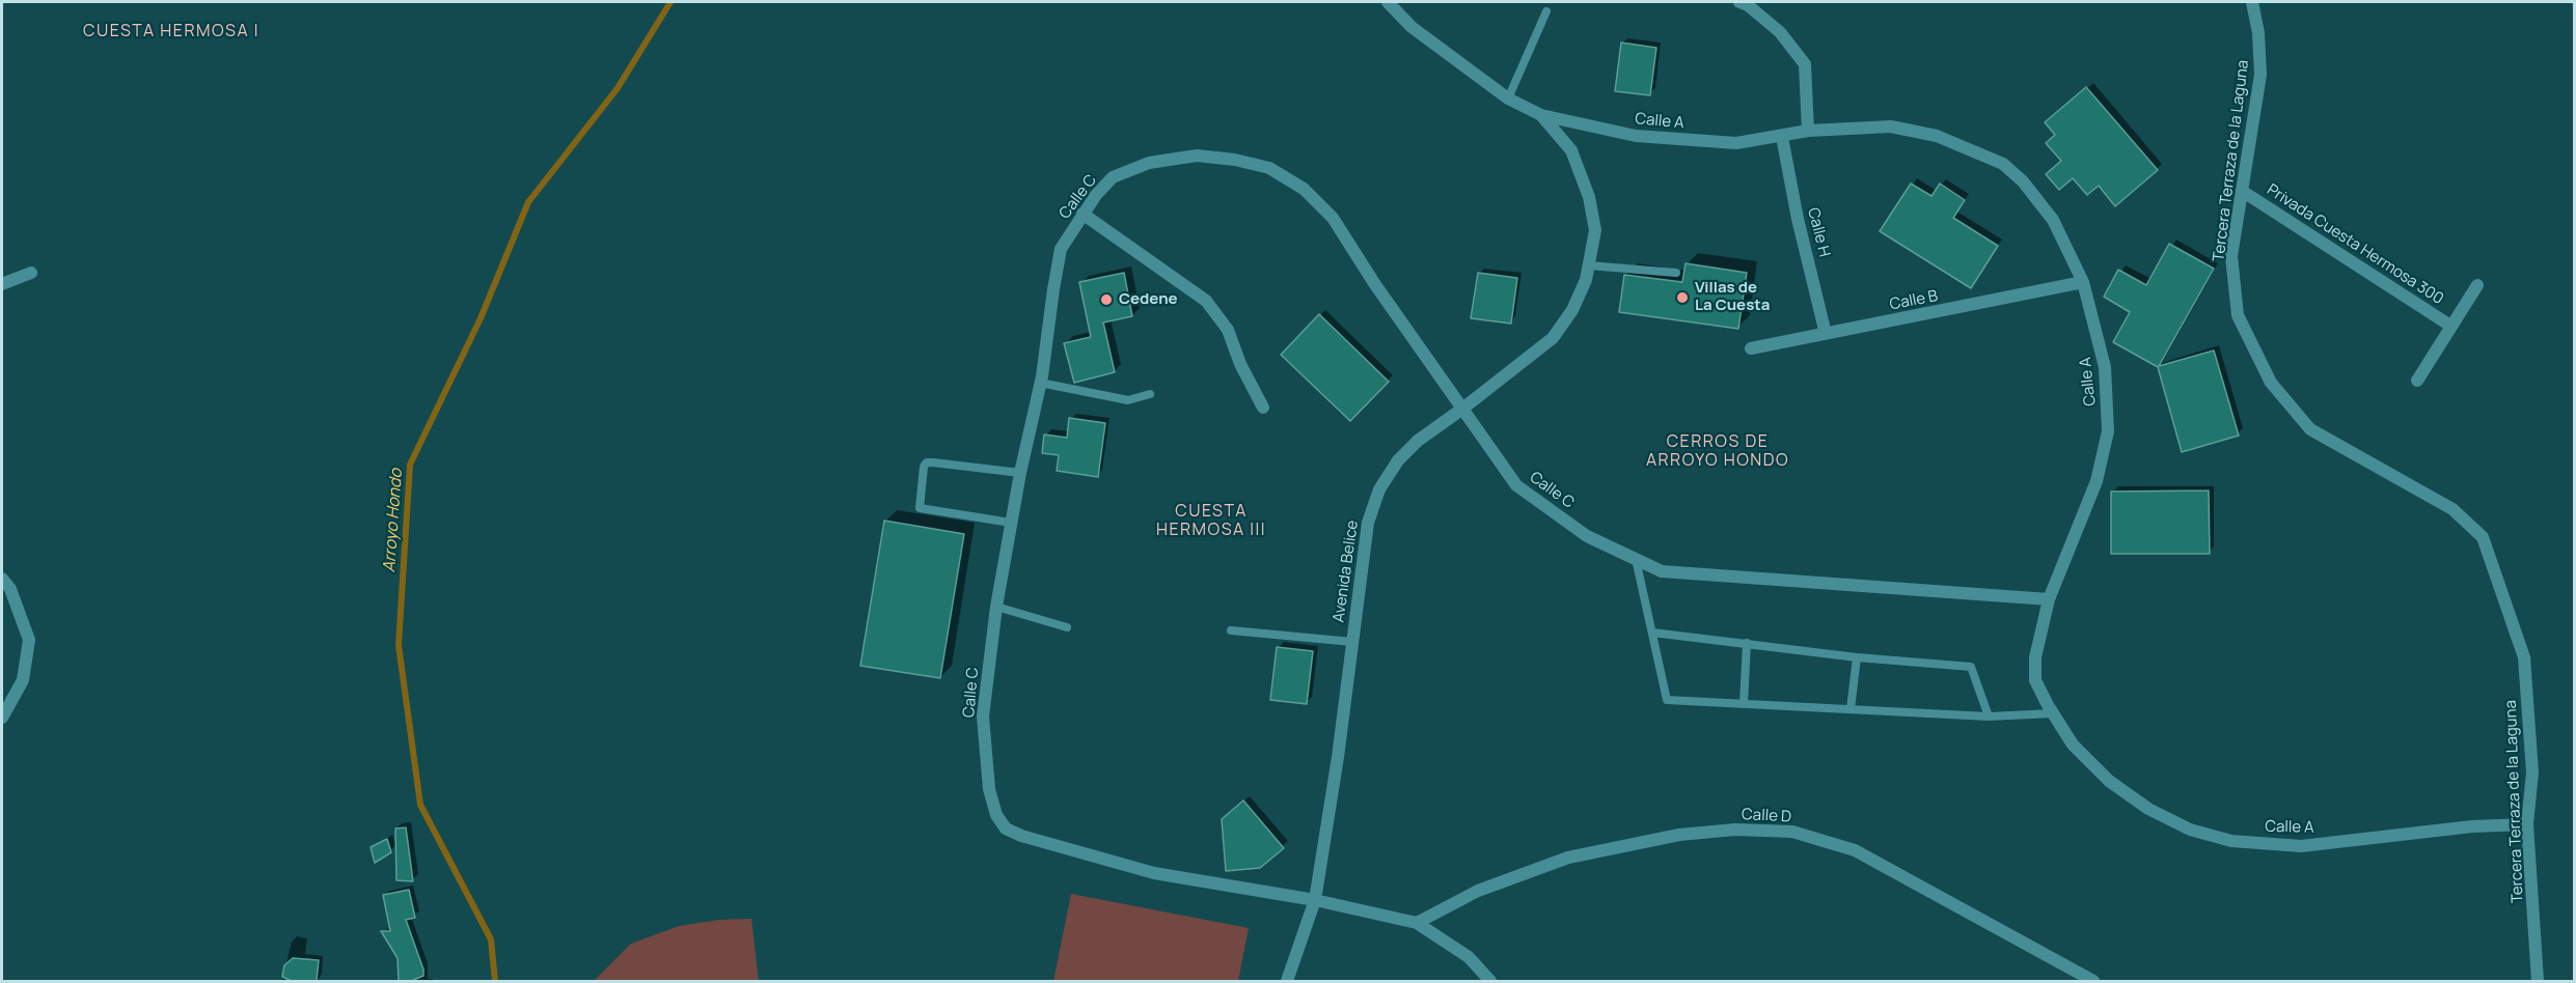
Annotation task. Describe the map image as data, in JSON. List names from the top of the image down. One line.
{"streets":{"street":["Calle A","Tercera Terraza de la Laguna","Calle C","Calle H","Privada Cuesta Hermosa 300","Calle B","Avenida Belice","Calle D"]},"crossings":[["Calle A","Tercera Terraza de la Laguna"],["Calle A","Calle C"],["Calle A","Calle H"],["Calle A","Calle B"],["Calle A","Avenida Belice"],["Tercera Terraza de la Laguna","Privada Cuesta Hermosa 300"],["Calle C","Avenida Belice"],["Calle C","Calle D"],["Calle H","Calle B"]],"districts":["CUESTA HERMOSA I","CERROS DE ARROYO HONDO","CUESTA HERMOSA III"],"water":["Arroyo Hondo"],"places":["Villas de La Cuesta","Cedene"]}
